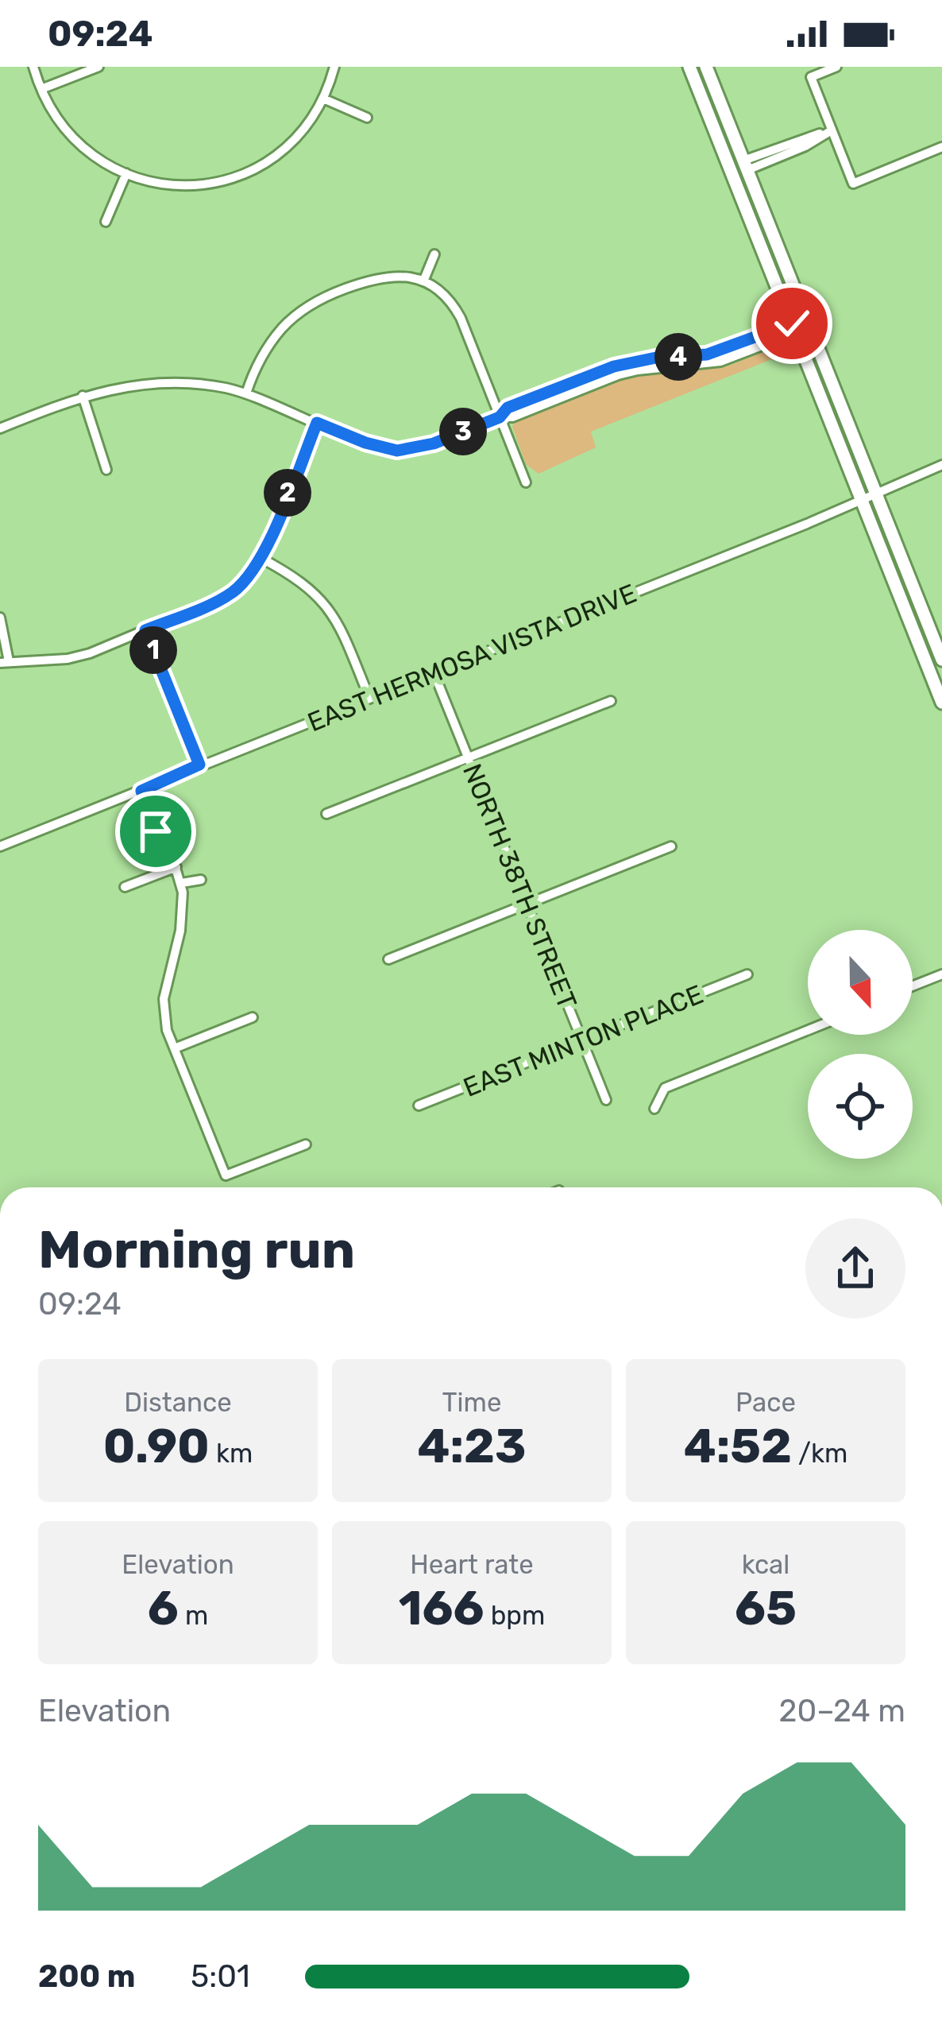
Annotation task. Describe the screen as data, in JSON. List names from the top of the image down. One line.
{"streets":{"street":["EAST HERMOSA VISTA DRIVE","NORTH 38TH STREET","EAST MINTON PLACE"]},"crossings":[["EAST HERMOSA VISTA DRIVE","NORTH 38TH STREET"],["NORTH 38TH STREET","EAST MINTON PLACE"]],"north":"bottom","page":{"status":"09:24","pins":["4","3","2","1"],"heading":["Morning run","09:24"],"stats":[["Distance","0.90 km"],["Time","4:23"],["Pace","4:52 /km"],["Elevation","6 m"],["Heart rate","166 bpm"],["kcal","65"]],"chart":["Elevation","20–24 m"],"list":[{"name":"200 m","note":"5:01"}]}}
